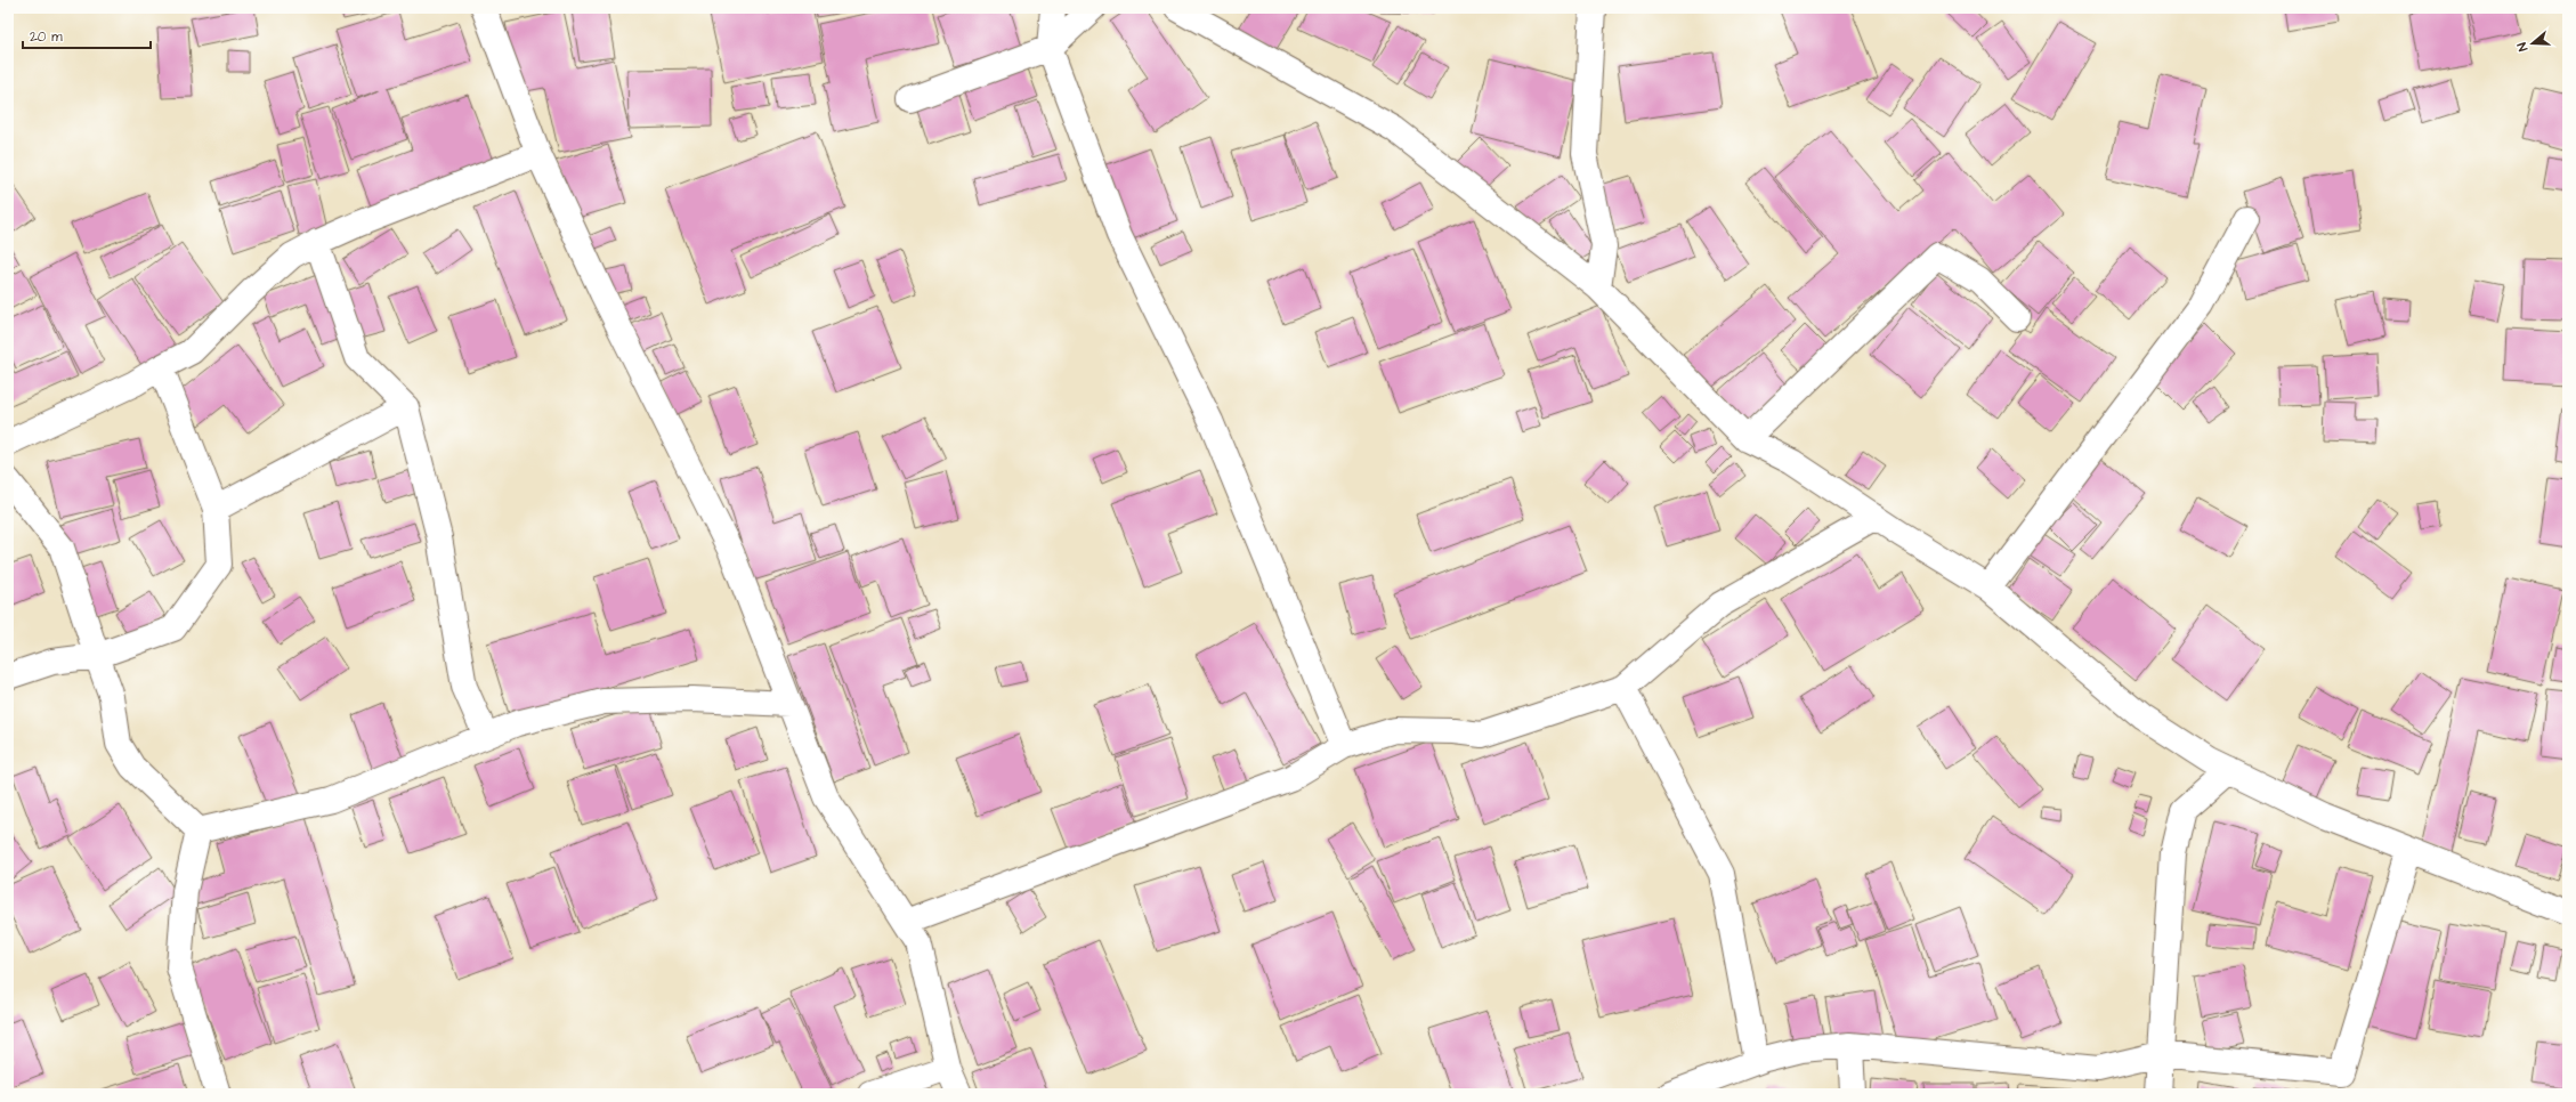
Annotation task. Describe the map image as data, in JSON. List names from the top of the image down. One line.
{"scale_bar":"20 m","north":"left"}
